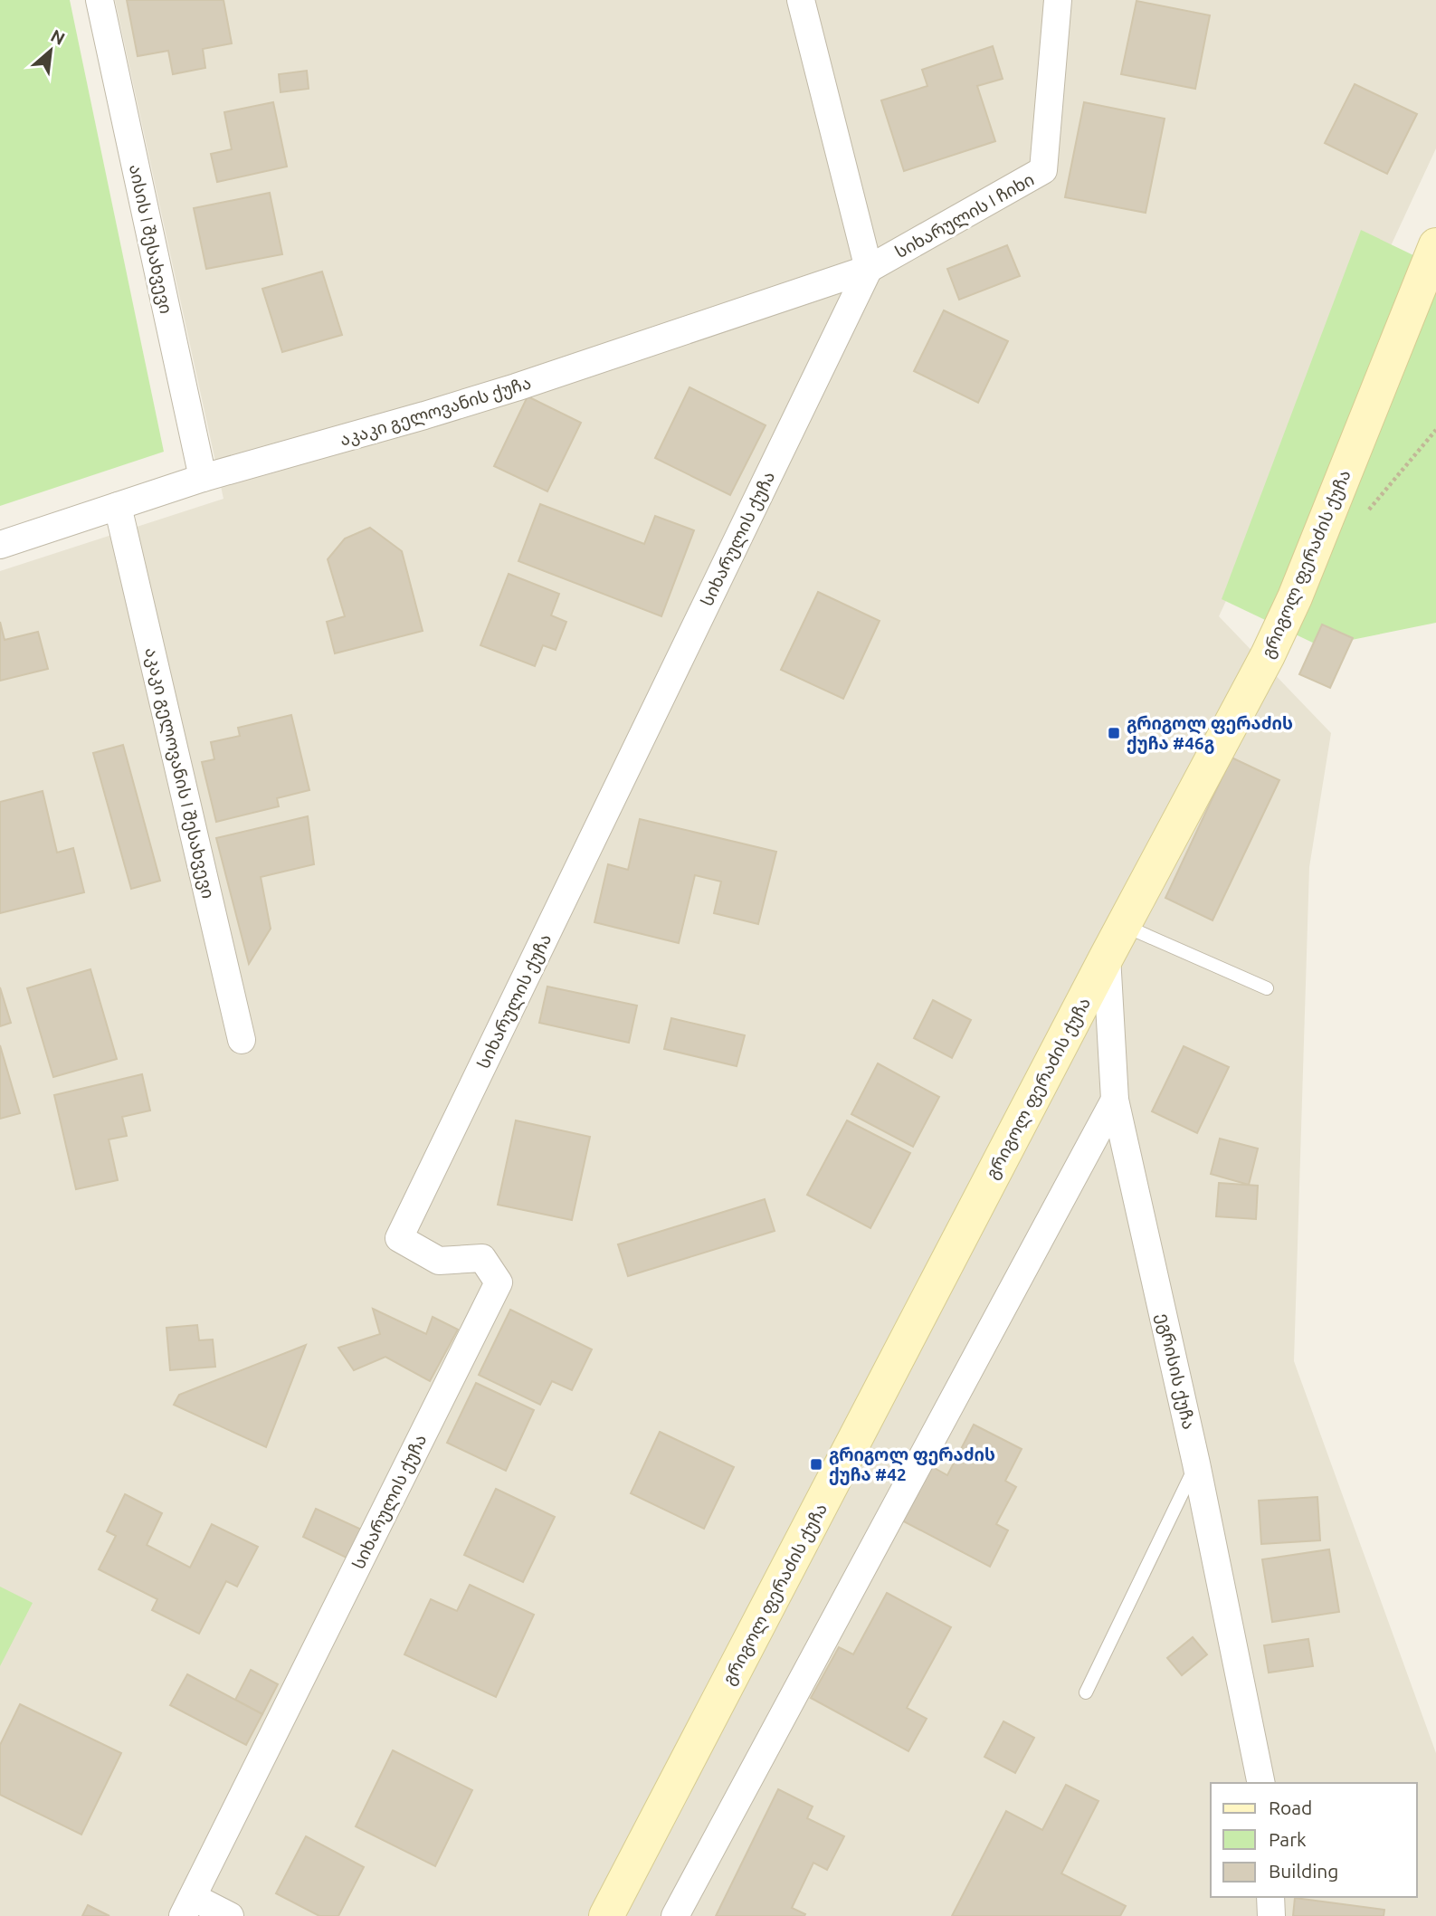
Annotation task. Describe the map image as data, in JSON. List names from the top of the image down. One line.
{"streets":{"street":["სიხარულის I ჩიხი","აისის I შესახვევი","აკაკი გელოვანის ქუჩა","სიხარულის ქუჩა","გრიგოლ ფერაძის ქუჩა","აკაკი გელოვანის I შესახვევი","ეგრისის ქუჩა"]},"crossings":[["სიხარულის I ჩიხი","აკაკი გელოვანის ქუჩა"],["სიხარულის I ჩიხი","სიხარულის ქუჩა"],["აისის I შესახვევი","აკაკი გელოვანის ქუჩა"],["აკაკი გელოვანის ქუჩა","სიხარულის ქუჩა"],["აკაკი გელოვანის ქუჩა","აკაკი გელოვანის I შესახვევი"],["გრიგოლ ფერაძის ქუჩა","ეგრისის ქუჩა"]],"places":{"transit":["გრიგოლ ფერაძის ქუჩა #46გ","გრიგოლ ფერაძის ქუჩა #42"]},"legend":["Road","Park","Building"],"north":"top right"}
